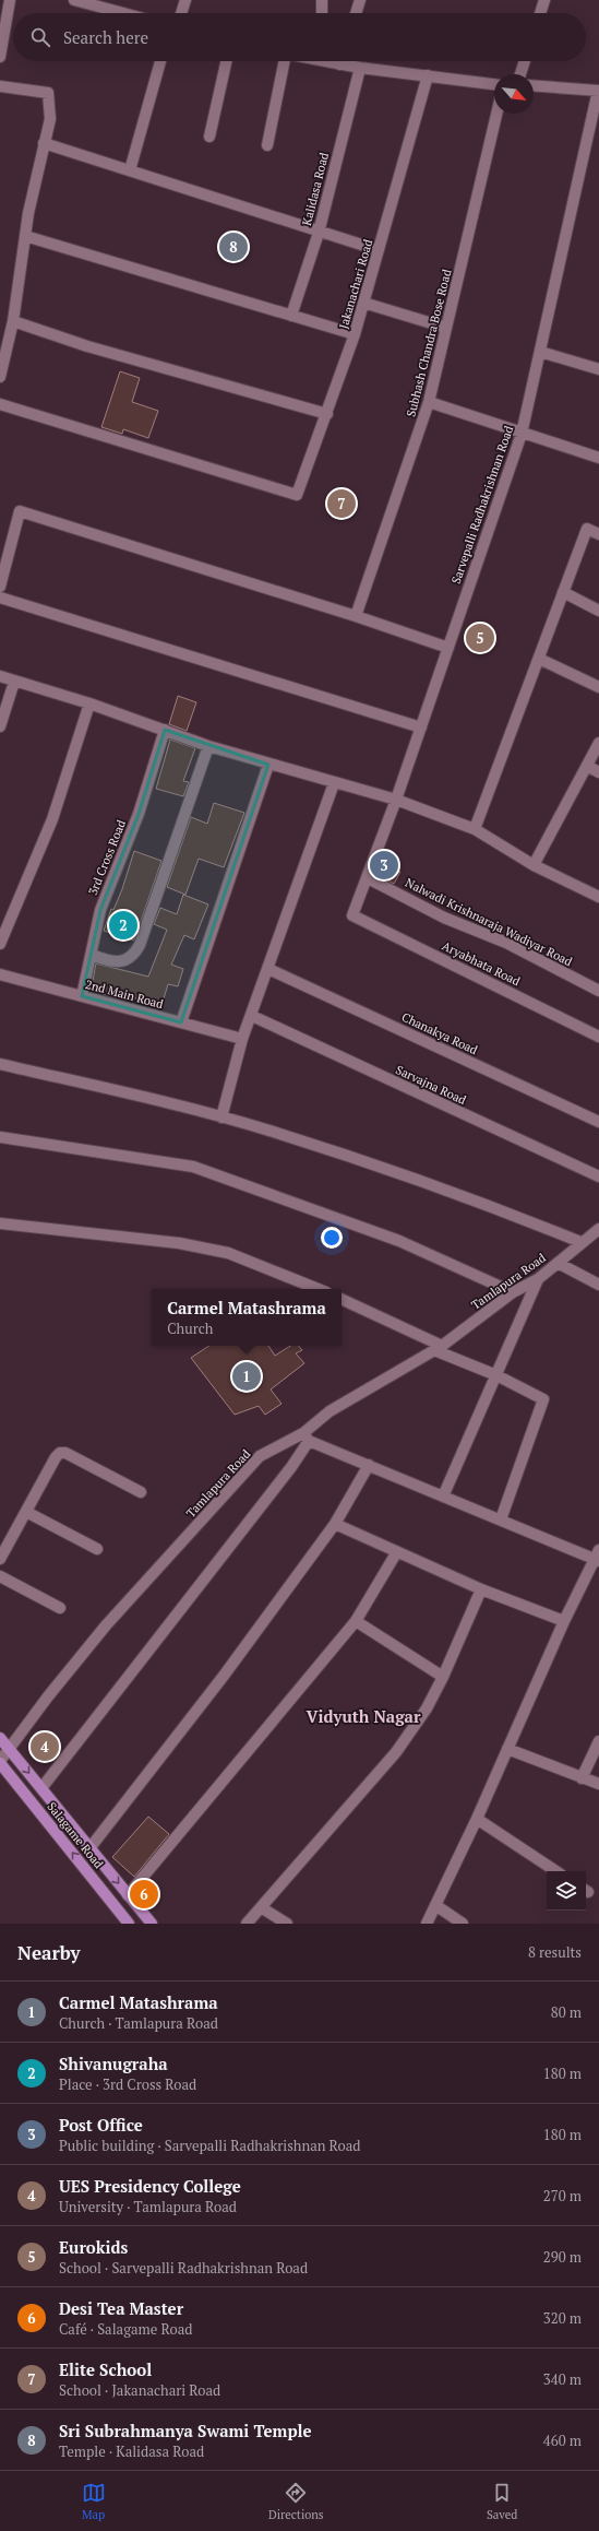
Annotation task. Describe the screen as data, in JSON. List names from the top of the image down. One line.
{"streets":{"main road":["Salagame Road"],"street":["Kalidasa Road","Jakanachari Road","Subhash Chandra Bose Road","Sarvepalli Radhakrishnan Road","3rd Cross Road","Nalwadi Krishnaraja Wadiyar Road","Aryabhata Road","2nd Main Road","Chanakya Road","Sarvajna Road","Tamlapura Road"]},"crossings":[["Sarvepalli Radhakrishnan Road","Nalwadi Krishnaraja Wadiyar Road"],["Sarvepalli Radhakrishnan Road","Aryabhata Road"],["3rd Cross Road","2nd Main Road"],["Tamlapura Road","Salagame Road"]],"districts":["Vidyuth Nagar"],"north":"bottom right","page":{"search":"Search here","pins":["8","7","5","3","2","1","4","6"],"popup":["Carmel Matashrama","Church"],"heading":["Nearby","8 results"],"list":[{"mark":"1","name":"Carmel Matashrama","note":"Church · Tamlapura Road","value":"80 m"},{"mark":"2","name":"Shivanugraha","note":"Place · 3rd Cross Road","value":"180 m"},{"mark":"3","name":"Post Office","note":"Public building · Sarvepalli Radhakrishnan Road","value":"180 m"},{"mark":"4","name":"UES Presidency College","note":"University · Tamlapura Road","value":"270 m"},{"mark":"5","name":"Eurokids","note":"School · Sarvepalli Radhakrishnan Road","value":"290 m"},{"mark":"6","name":"Desi Tea Master","note":"Café · Salagame Road","value":"320 m"},{"mark":"7","name":"Elite School","note":"School · Jakanachari Road","value":"340 m"},{"mark":"8","name":"Sri Subrahmanya Swami Temple","note":"Temple · Kalidasa Road","value":"460 m"}],"nav":["Map","Directions","Saved"]}}
